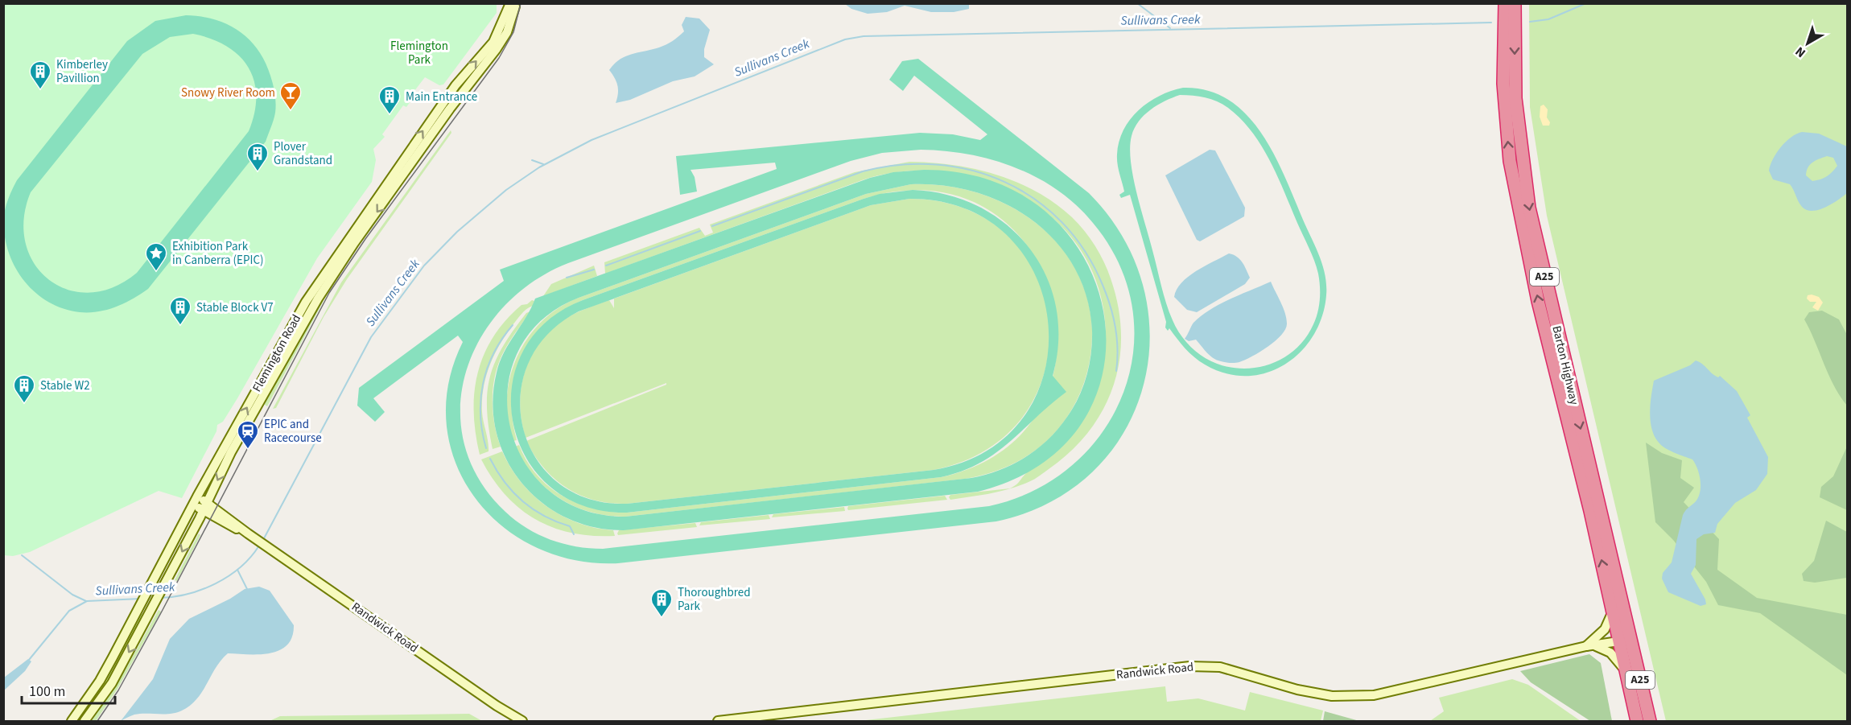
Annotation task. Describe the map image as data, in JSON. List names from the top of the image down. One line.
{"streets":{"highway":["A25","Barton Highway"],"main road":["Flemington Road","Randwick Road"]},"crossings":[["Flemington Road","Randwick Road"],["Barton Highway","Randwick Road"]],"water":["Sullivans Creek"],"parks":["Flemington Park"],"places":{"building":["Kimberley Pavillion","Main Entrance","Plover Grandstand","Stable Block V7","Stable W2","Thoroughbred Park"],"bar":["Snowy River Room"],"place":["Exhibition Park in Canberra (EPIC)"],"station":["EPIC and Racecourse"]},"scale_bar":"100 m","north":"bottom left"}
